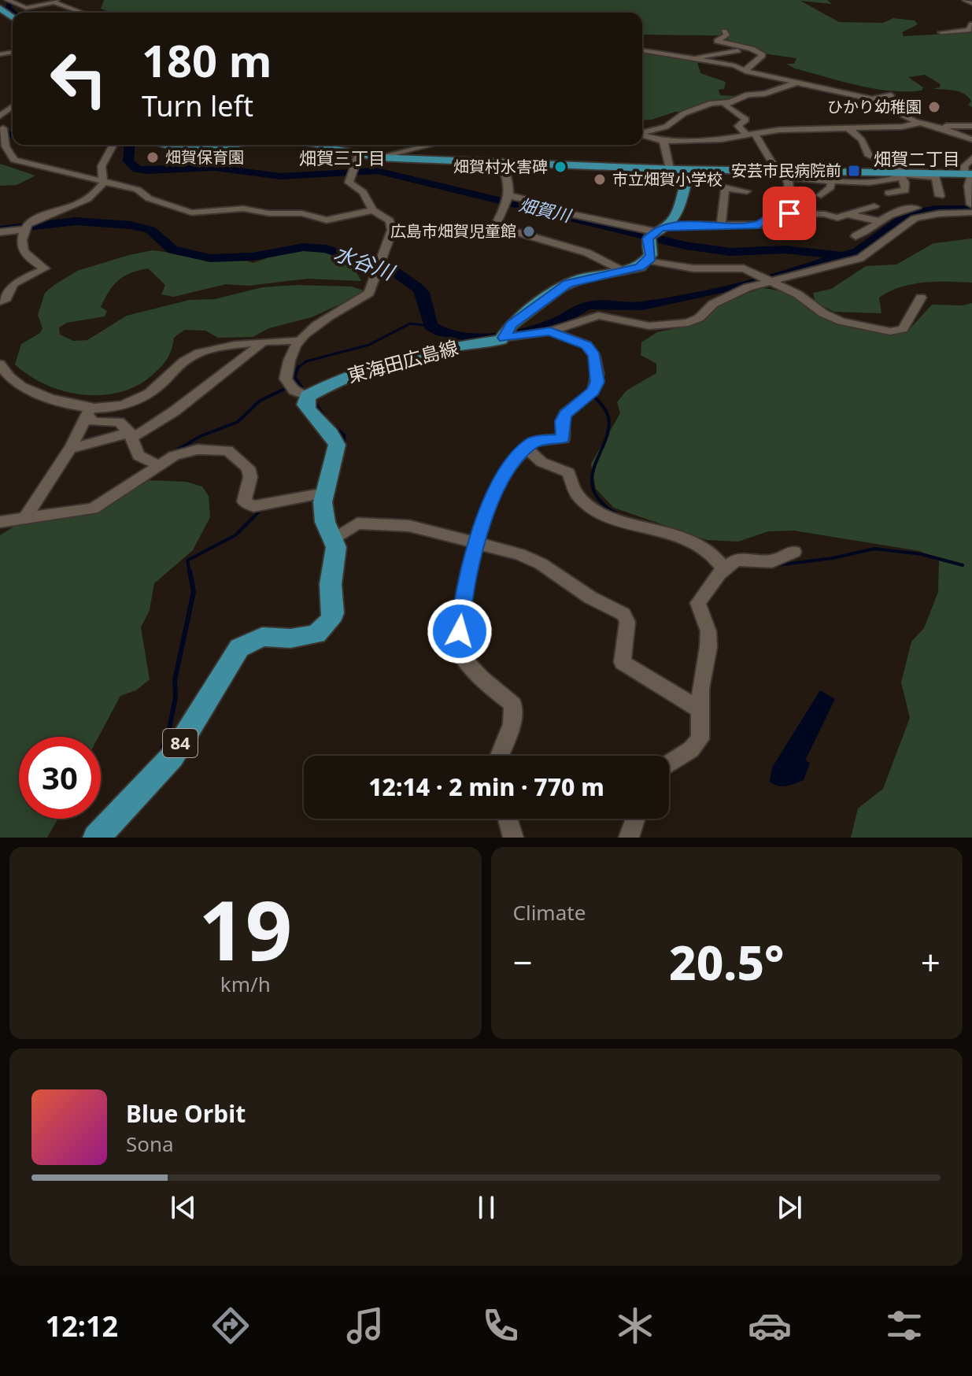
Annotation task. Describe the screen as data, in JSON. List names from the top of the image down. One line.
{"streets":{"main road":["東海田広島線","84"]},"crossings":[["東海田広島線","84"]],"districts":["畑賀三丁目","畑賀二丁目"],"water":["畑賀川","水谷川"],"places":{"other":["ひかり幼稚園","畑賀保育園","畑賀村水害碑","市立畑賀小学校","広島市畑賀児童館"],"transit":["安芸市民病院前"]},"page":{"turn":["180 m","Turn left"],"limit":"30","trip":"12:14 · 2 min · 770 m","tile":[["19","km/h"],"Climate"],"heat":["−","20.5°","+"],"song":["Blue Orbit","Sona"],"tabs":"12:12"}}
